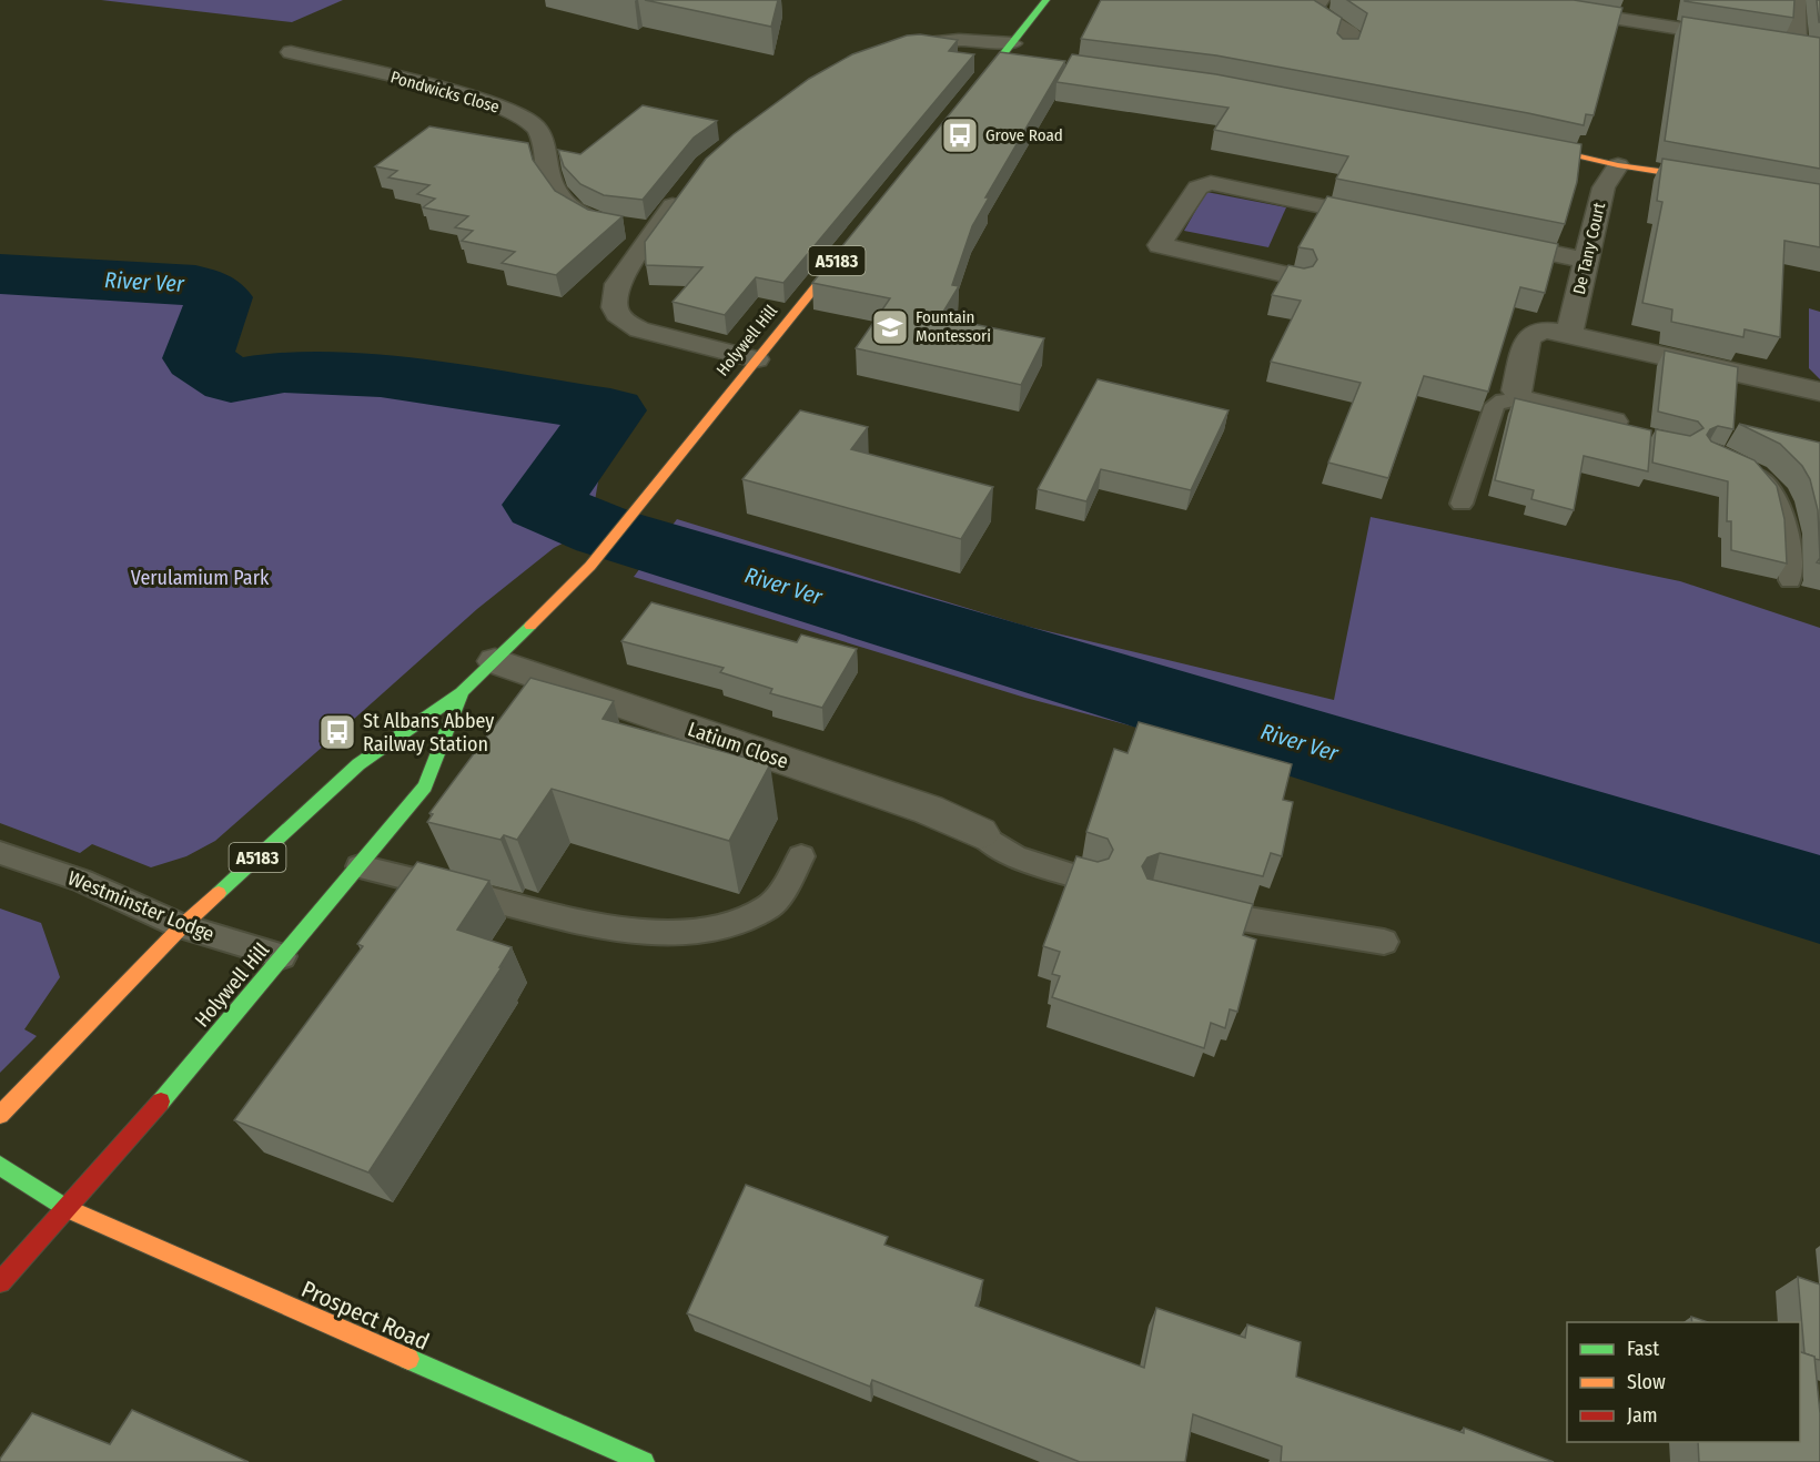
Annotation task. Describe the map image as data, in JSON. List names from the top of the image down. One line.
{"streets":{"main road":["A5183","Holywell Hill","Prospect Road"],"street":["Pondwicks Close","De Tany Court","Latium Close"],"lane":["Westminster Lodge"]},"crossings":[["Holywell Hill","Latium Close"],["Holywell Hill","Westminster Lodge"],["Holywell Hill","Prospect Road"]],"water":["River Ver"],"parks":["Verulamium Park"],"places":{"bus stop":["Grove Road","St Albans Abbey Railway Station"],"school or university":["Fountain Montessori"]},"legend":["Fast","Slow","Jam"]}
